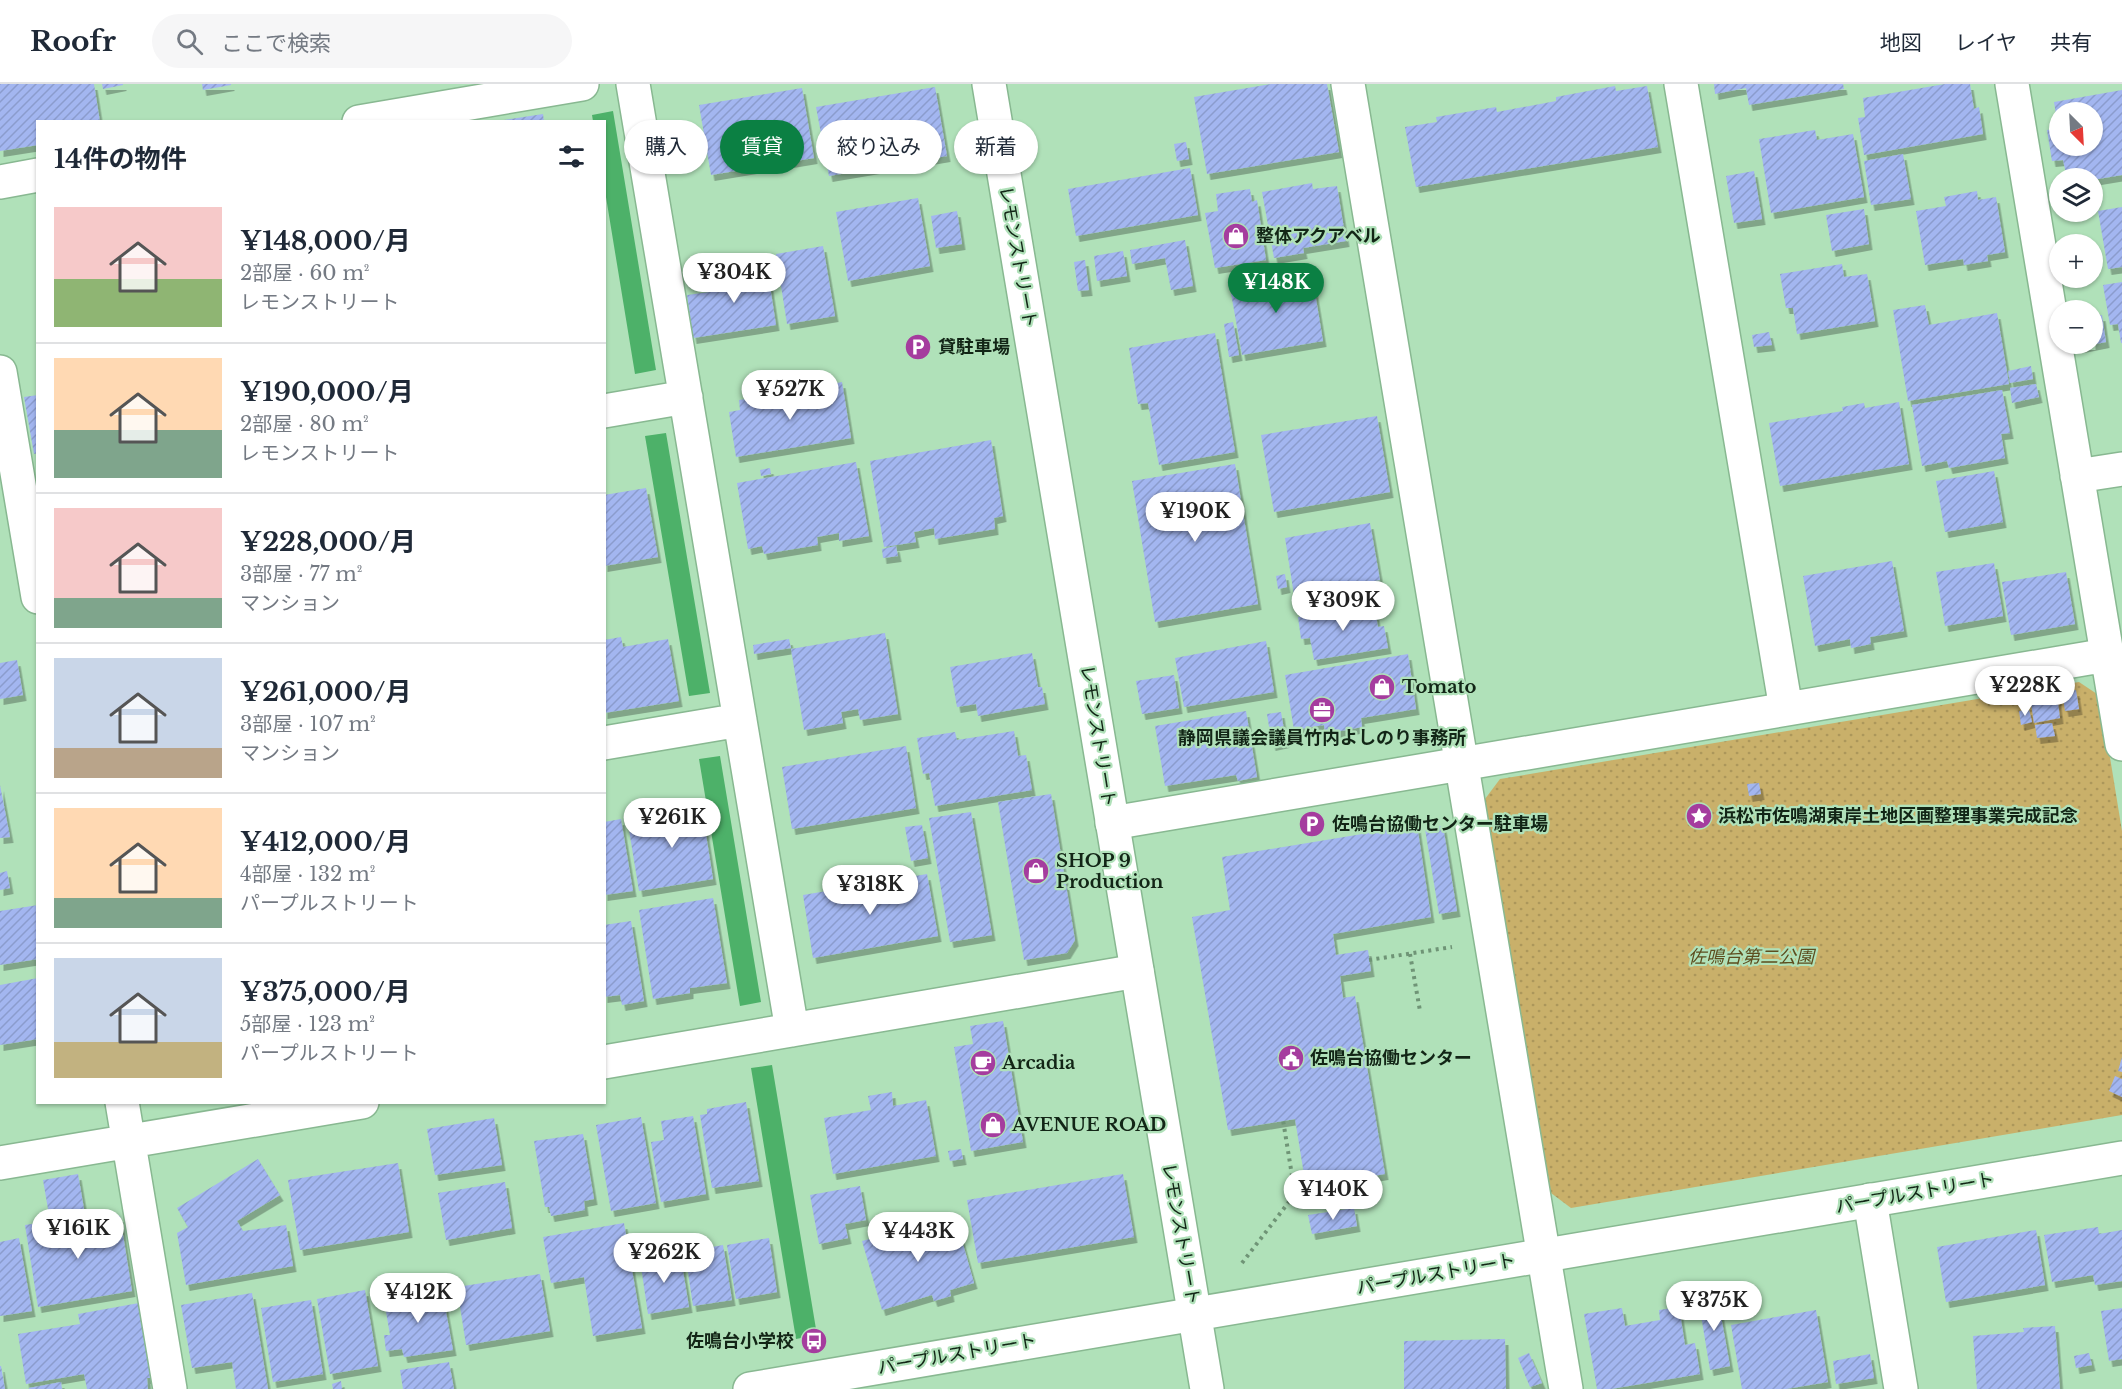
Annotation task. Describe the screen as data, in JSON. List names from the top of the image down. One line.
{"streets":{"street":["レモンストリート","パープルストリート"]},"crossings":[["レモンストリート","パープルストリート"]],"parks":["佐鳴台第二公園"],"places":{"shop":["整体アクアベル","Tomato","SHOP 9 Production","AVENUE ROAD"],"parking":["貸駐車場","佐鳴台協働センター駐車場"],"office":["静岡県議会議員竹内よしのり事務所"],"place":["浜松市佐鳴湖東岸土地区画整理事業完成記念"],"public building":["佐鳴台協働センター"],"cafe":["Arcadia"],"bus stop":["佐鳴台小学校"]},"north":"bottom right","page":{"header":"Roofr","search":"ここで検索","nav":["地図","レイヤ","共有"],"map_buttons":["+","−"],"chip":["購入","賃貸","絞り込み","新着"],"heading":"14件の物件","list":[{"name":"¥148,000/月","note":"2部屋 · 60 m² · レモンストリート"},{"name":"¥190,000/月","note":"2部屋 · 80 m² · レモンストリート"},{"name":"¥228,000/月","note":"3部屋 · 77 m² · マンション"},{"name":"¥261,000/月","note":"3部屋 · 107 m² · マンション"},{"name":"¥412,000/月","note":"4部屋 · 132 m² · パープルストリート"},{"name":"¥375,000/月","note":"5部屋 · 123 m² · パープルストリート"}],"price":["¥304K","¥148K","¥527K","¥190K","¥309K","¥228K","¥261K","¥318K","¥140K","¥161K","¥443K","¥262K","¥412K","¥375K"]}}
